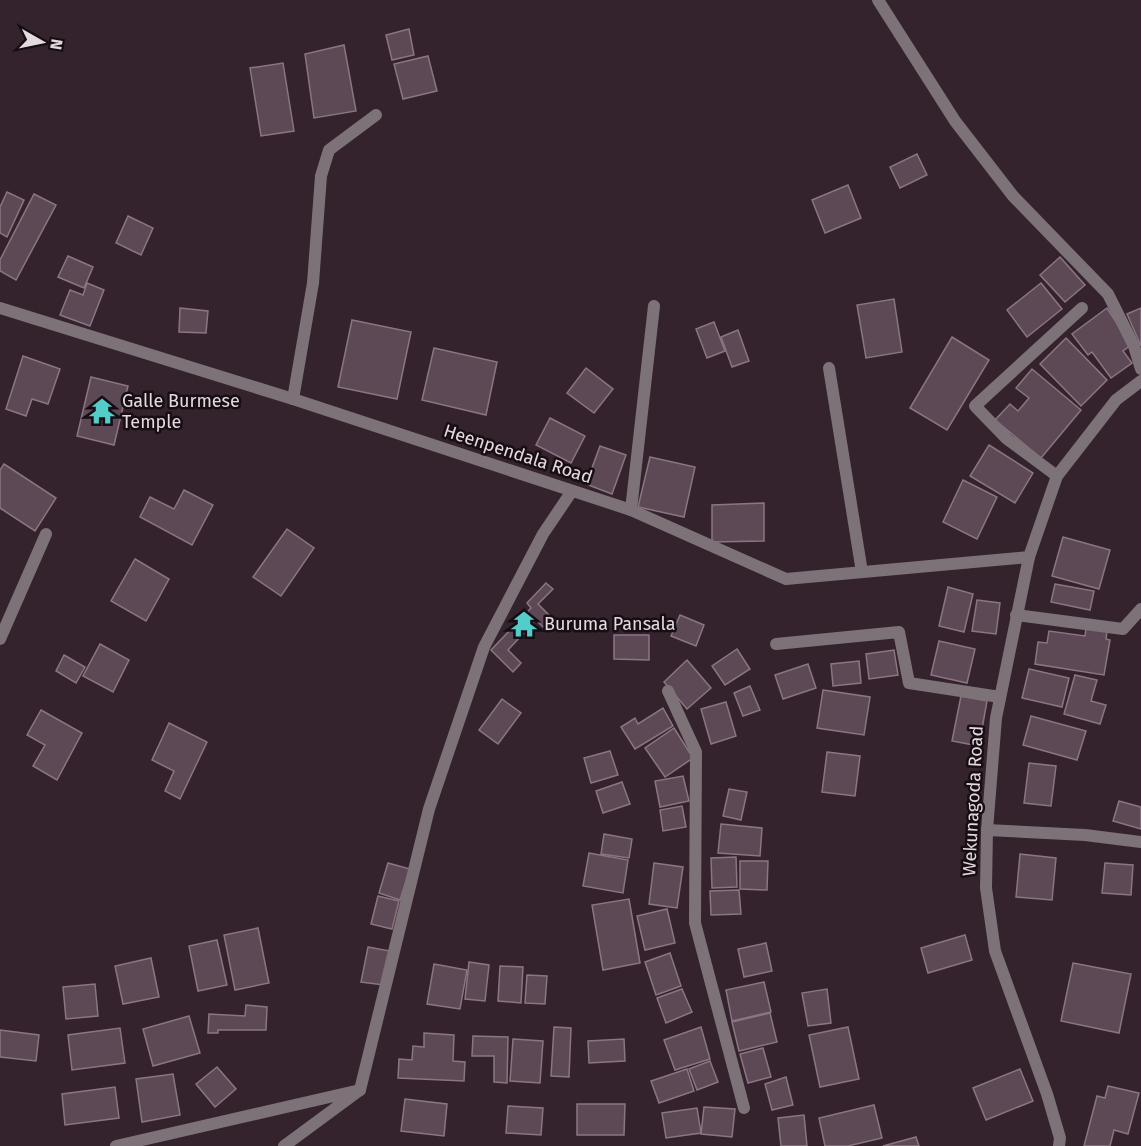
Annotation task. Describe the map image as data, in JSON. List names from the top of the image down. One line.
{"streets":{"street":["Heenpendala Road","Wekunagoda Road"]},"crossings":[["Heenpendala Road","Wekunagoda Road"]],"places":{"temple":["Galle Burmese Temple","Buruma Pansala"]},"north":"right"}
